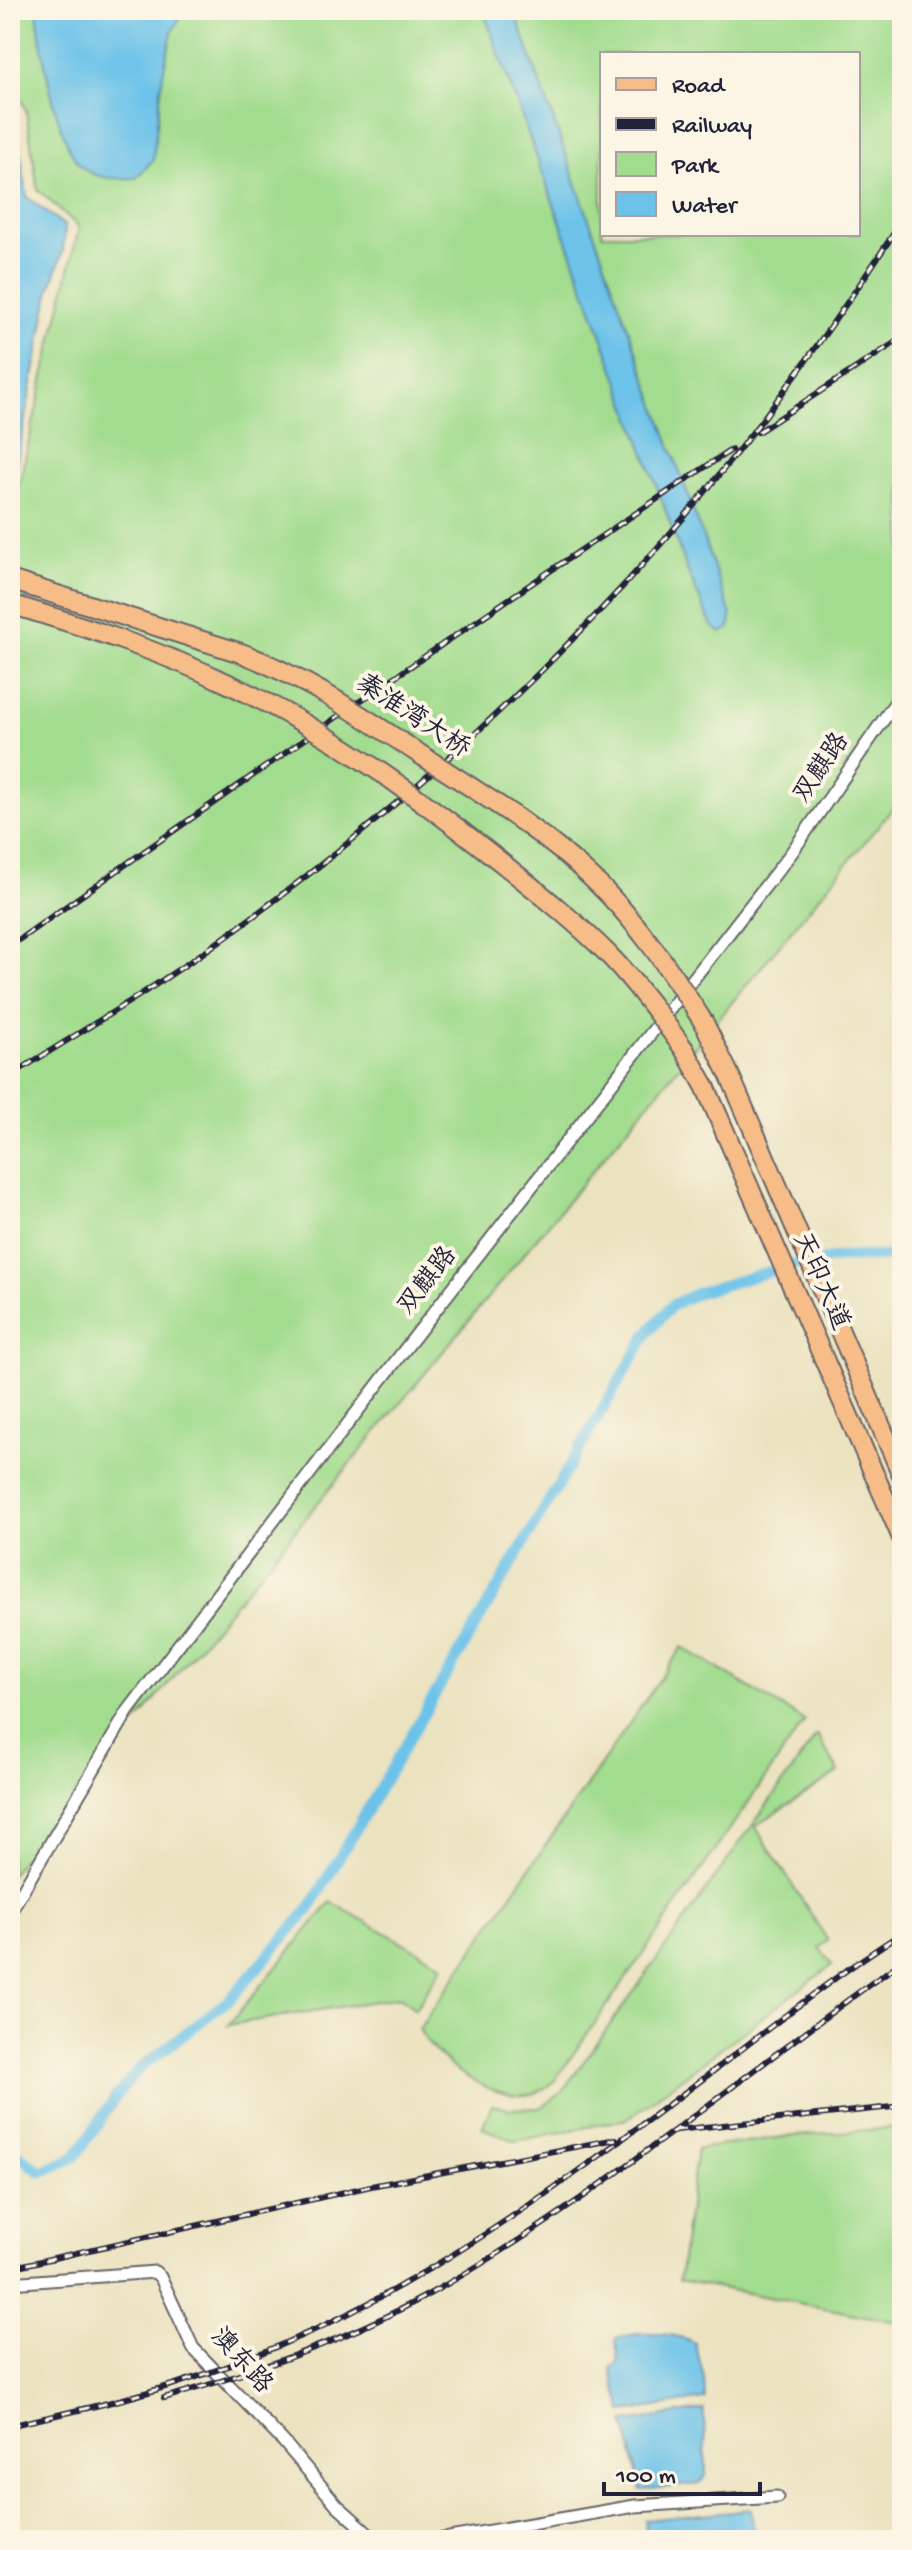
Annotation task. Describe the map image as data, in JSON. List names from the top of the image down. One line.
{"streets":{"main road":["秦淮湾大桥","天印大道"],"street":["双麒路","澳东路"]},"crossings":[["秦淮湾大桥","天印大道"]],"legend":["Road","Railway","Park","Water"],"scale_bar":"100 m"}
